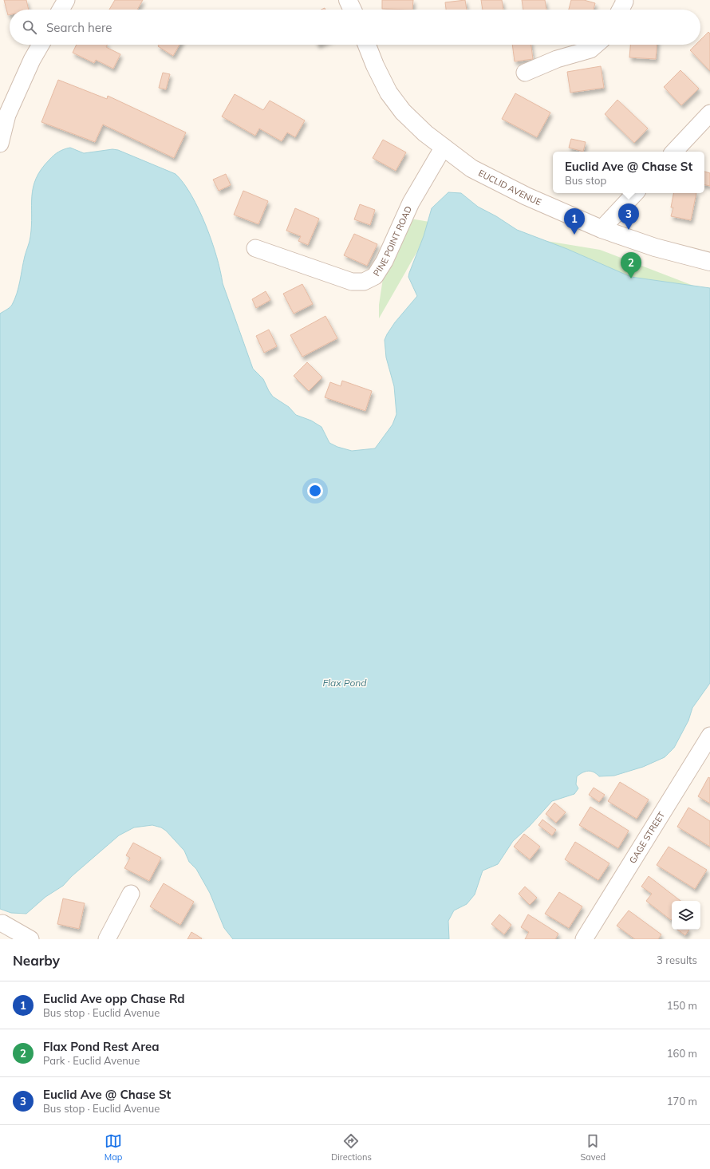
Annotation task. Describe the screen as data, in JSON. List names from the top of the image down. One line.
{"streets":{"street":["EUCLID AVENUE","PINE POINT ROAD","GAGE STREET"]},"crossings":[["EUCLID AVENUE","PINE POINT ROAD"]],"water":["Flax Pond"],"page":{"search":"Search here","popup":["Euclid Ave @ Chase St","Bus stop"],"pins":["3","1","2"],"heading":["Nearby","3 results"],"list":[{"mark":"1","name":"Euclid Ave opp Chase Rd","note":"Bus stop · Euclid Avenue","value":"150 m"},{"mark":"2","name":"Flax Pond Rest Area","note":"Park · Euclid Avenue","value":"160 m"},{"mark":"3","name":"Euclid Ave @ Chase St","note":"Bus stop · Euclid Avenue","value":"170 m"}],"nav":["Map","Directions","Saved"]}}
